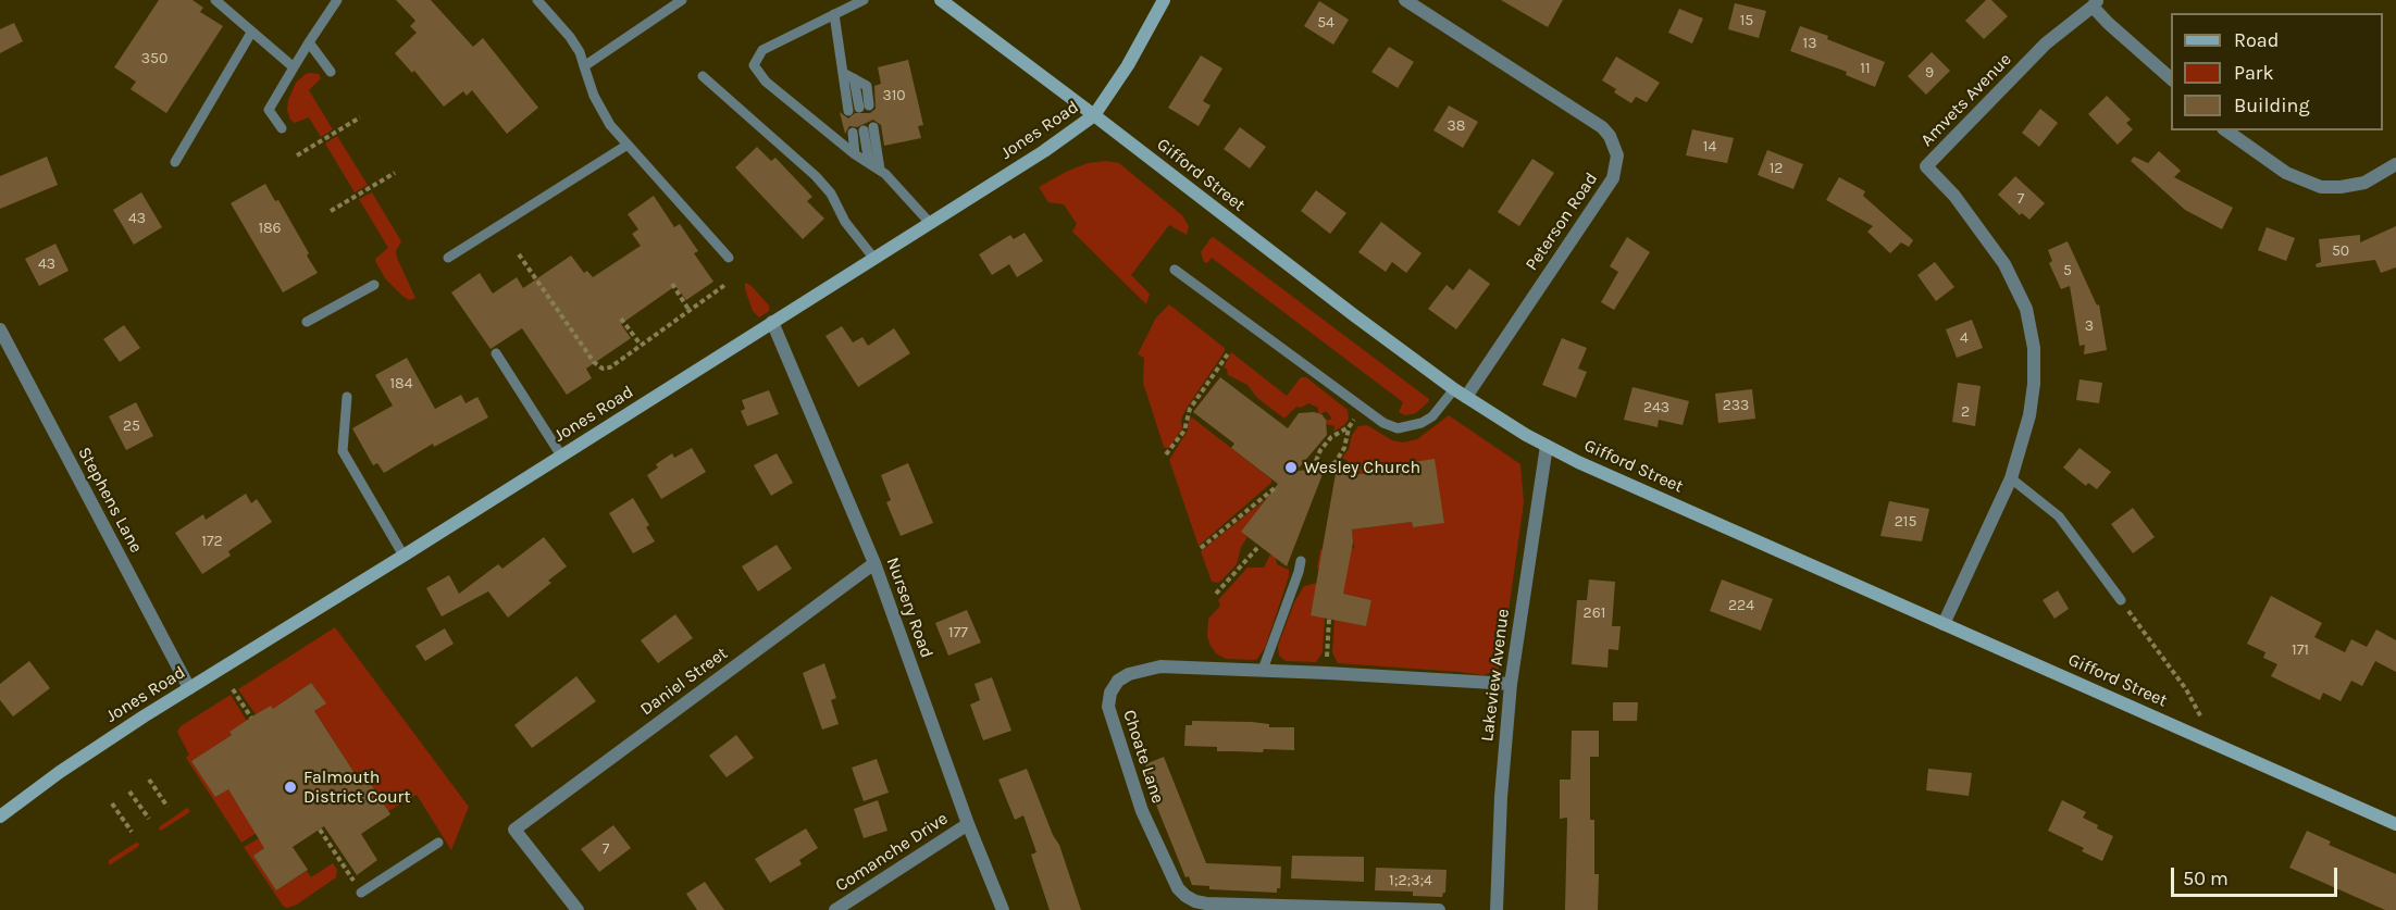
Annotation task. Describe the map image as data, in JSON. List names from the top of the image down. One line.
{"streets":{"main road":["Jones Road","Gifford Street"],"street":["Amvets Avenue","Peterson Road","Stephens Lane","Nursery Road","Lakeview Avenue","Daniel Street","Choate Lane","Comanche Drive"]},"crossings":[["Amvets Avenue","Gifford Street"],["Jones Road","Gifford Street"],["Jones Road","Stephens Lane"],["Jones Road","Nursery Road"],["Gifford Street","Peterson Road"],["Gifford Street","Lakeview Avenue"],["Nursery Road","Daniel Street"],["Nursery Road","Comanche Drive"],["Lakeview Avenue","Choate Lane"]],"places":["Wesley Church","Falmouth District Court"],"house_numbers":["15","54","13","350","11","9","310","38","14","12","7","43","186","50","43","5","3","4","184","233","243","2","25","215","172","224","261","177","171","7","1;2;3;4"],"legend":["Road","Park","Building"],"scale_bar":"50 m"}
